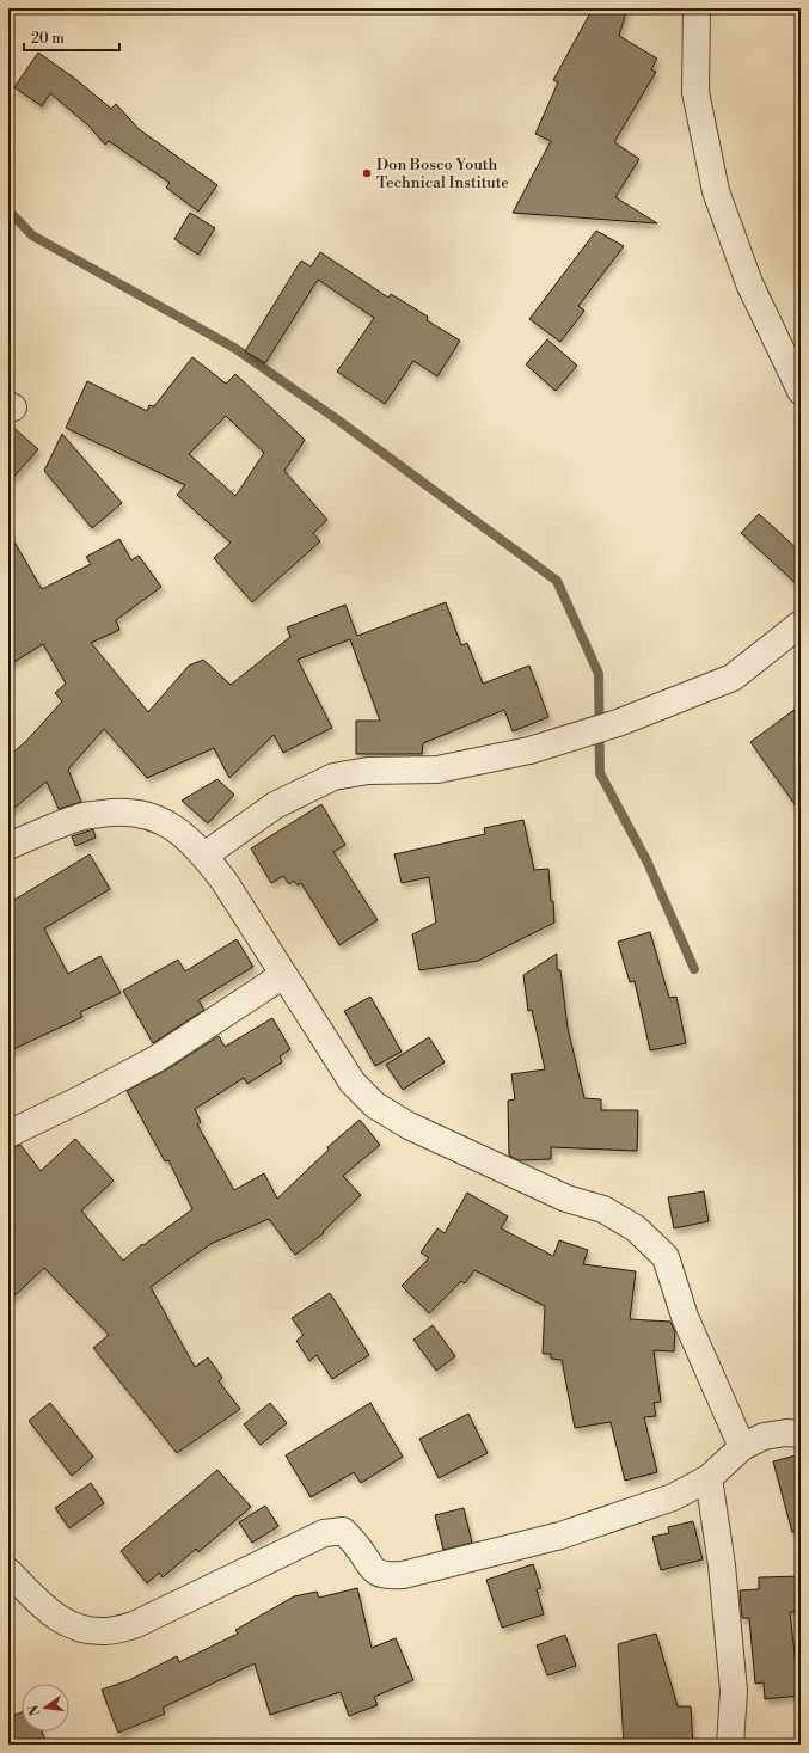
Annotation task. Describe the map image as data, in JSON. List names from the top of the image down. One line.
{"places":["Don Bosco Youth Technical Institute"],"scale_bar":"20 m","north":"left"}
